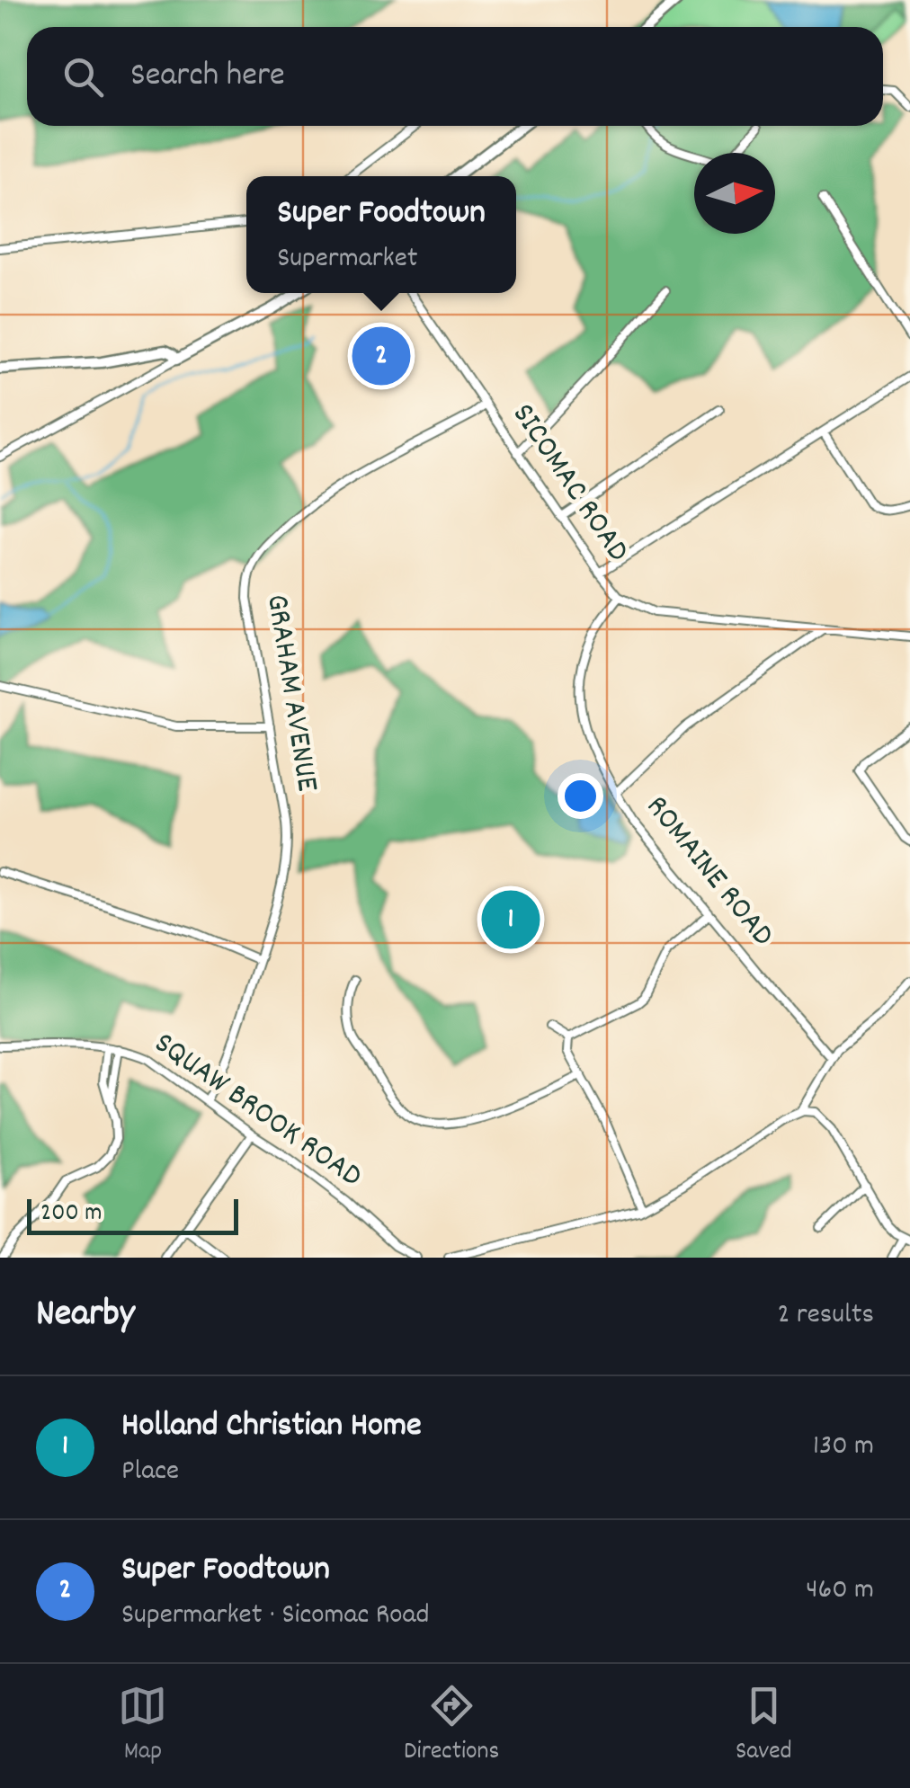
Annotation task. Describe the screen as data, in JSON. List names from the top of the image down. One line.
{"streets":{"street":["SICOMAC ROAD","GRAHAM AVENUE","ROMAINE ROAD","SQUAW BROOK ROAD"]},"crossings":[["SICOMAC ROAD","GRAHAM AVENUE"],["SICOMAC ROAD","ROMAINE ROAD"],["GRAHAM AVENUE","SQUAW BROOK ROAD"]],"scale_bar":"200 m","north":"right","page":{"search":"Search here","popup":["Super Foodtown","Supermarket"],"pins":["2","1"],"scale":"200 m","heading":["Nearby","2 results"],"list":[{"mark":"1","name":"Holland Christian Home","note":"Place","value":"130 m"},{"mark":"2","name":"Super Foodtown","note":"Supermarket · Sicomac Road","value":"460 m"}],"nav":["Map","Directions","Saved"]}}
